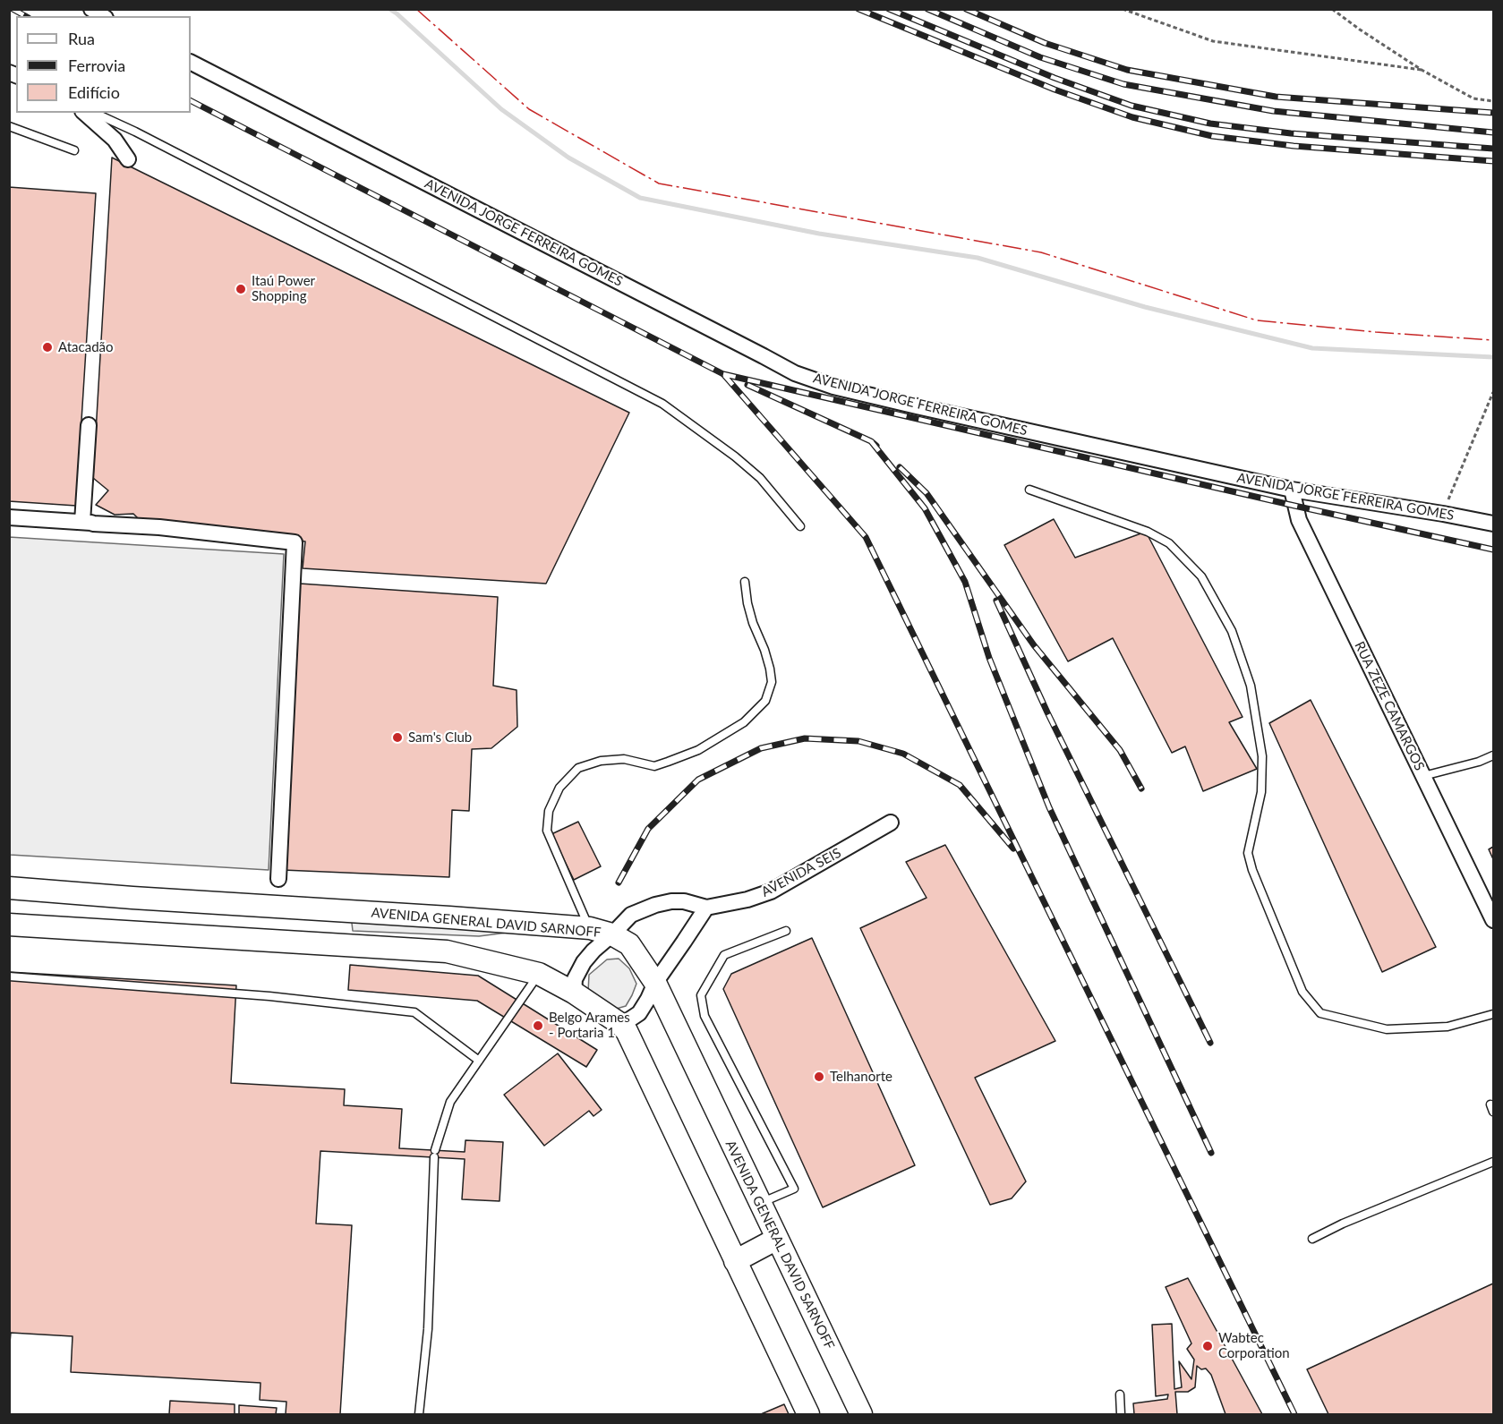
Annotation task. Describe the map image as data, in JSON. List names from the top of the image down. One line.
{"streets":{"main road":["AVENIDA GENERAL DAVID SARNOFF"],"street":["AVENIDA JORGE FERREIRA GOMES","RUA ZEZE CAMARGOS","AVENIDA SEIS"]},"crossings":[["AVENIDA JORGE FERREIRA GOMES","RUA ZEZE CAMARGOS"],["AVENIDA SEIS","AVENIDA GENERAL DAVID SARNOFF"]],"places":["Itaú Power Shopping","Atacadão","Sam's Club","Belgo Arames - Portaria 1","Telhanorte","Wabtec Corporation"],"legend":["Rua","Ferrovia","Edifício"]}
